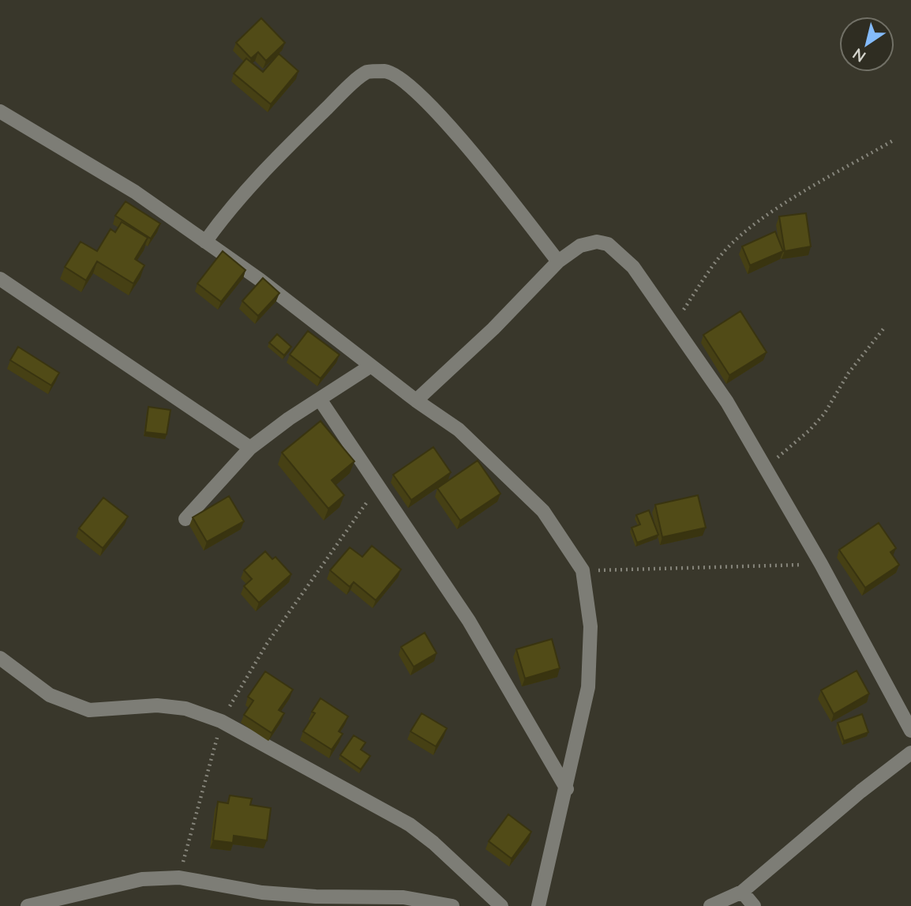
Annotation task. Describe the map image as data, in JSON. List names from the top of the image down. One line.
{"north":"bottom left"}
